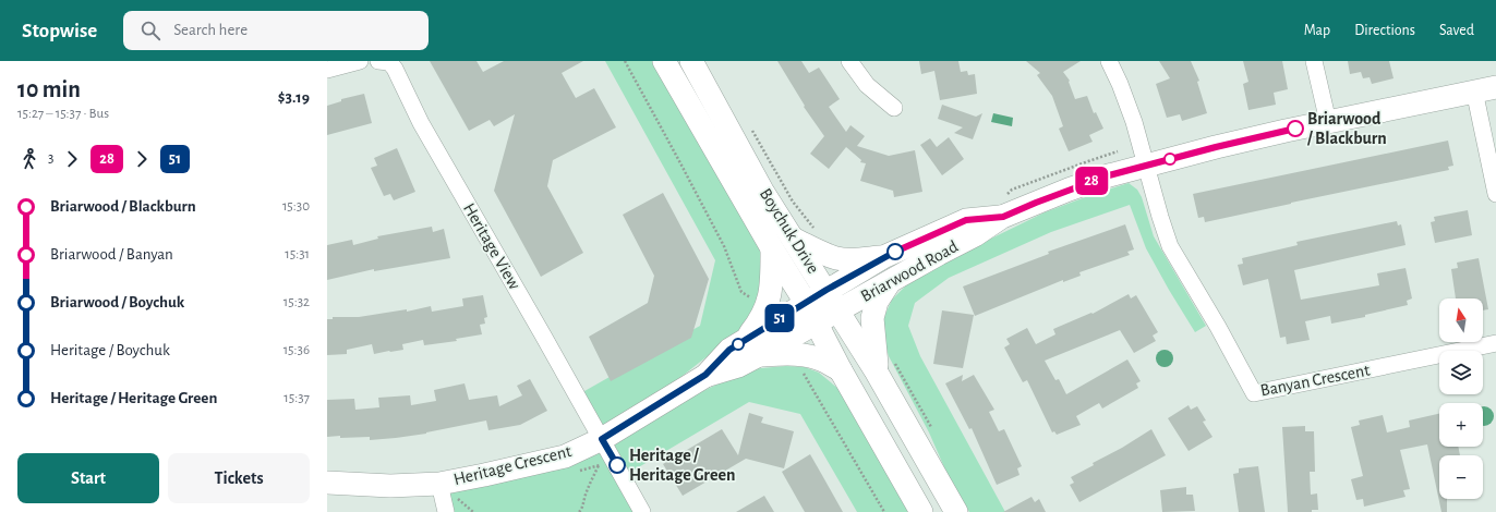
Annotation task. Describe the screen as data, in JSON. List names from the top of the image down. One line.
{"streets":{"street":["Boychuk Drive","Heritage View","Briarwood Road","Banyan Crescent","Heritage Crescent"]},"crossings":[["Boychuk Drive","Briarwood Road"],["Boychuk Drive","Heritage Crescent"],["Heritage View","Heritage Crescent"],["Briarwood Road","Banyan Crescent"],["Briarwood Road","Heritage Crescent"]],"places":["Briarwood / Blackburn","Heritage / Heritage Green"],"lines":["bus line 28","bus line 51"],"north":"top","page":{"header":"Stopwise","search":"Search here","nav":["Map","Directions","Saved"],"heading":["10 min","15:27 – 15:37 · Bus","$3.19"],"on_map":["28","51"],"legs":["3","28","51"],"list":[{"name":"Briarwood / Blackburn","value":"15:30"},{"name":"Briarwood / Banyan","value":"15:31"},{"name":"Briarwood / Boychuk","value":"15:32"},{"name":"Heritage / Boychuk","value":"15:36"},{"name":"Heritage / Heritage Green","value":"15:37"}],"map_buttons":["+","−"],"buttons":["Start","Tickets"]}}
